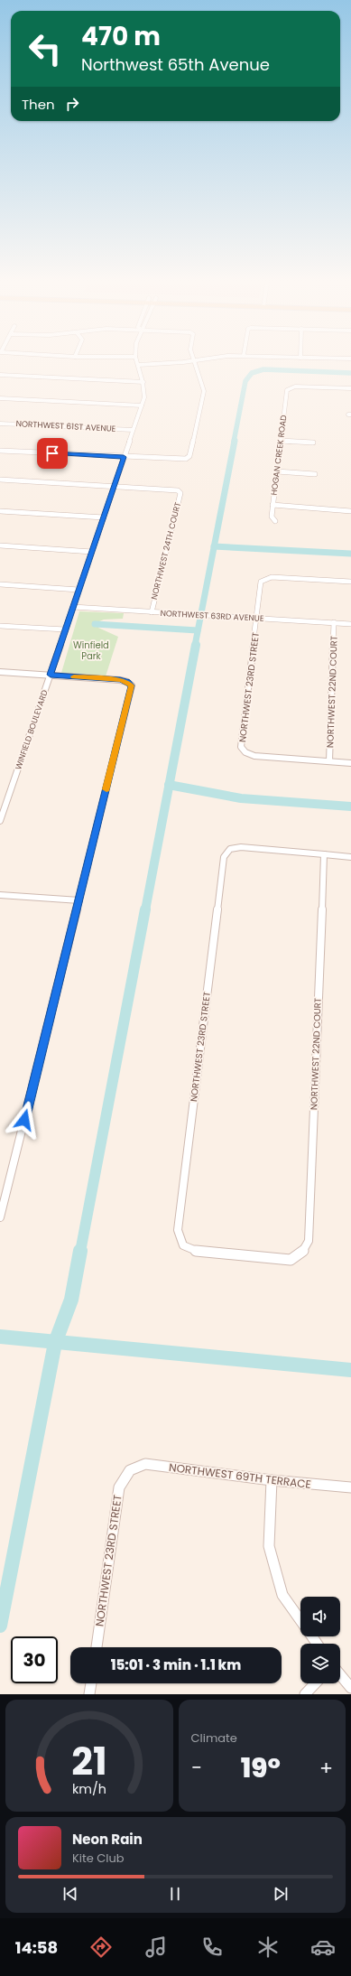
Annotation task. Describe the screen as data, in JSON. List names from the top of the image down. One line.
{"streets":{"street":["NORTHWEST 61ST AVENUE","HOGAN CREEK ROAD","NORTHWEST 24TH COURT","NORTHWEST 63RD AVENUE","NORTHWEST 23RD STREET","NORTHWEST 22ND COURT","WINFIELD BOULEVARD","NORTHWEST 69TH TERRACE"]},"crossings":[["NORTHWEST 61ST AVENUE","WINFIELD BOULEVARD"],["NORTHWEST 24TH COURT","NORTHWEST 63RD AVENUE"],["NORTHWEST 24TH COURT","WINFIELD BOULEVARD"],["NORTHWEST 63RD AVENUE","NORTHWEST 23RD STREET"],["NORTHWEST 63RD AVENUE","NORTHWEST 22ND COURT"],["NORTHWEST 63RD AVENUE","WINFIELD BOULEVARD"],["NORTHWEST 23RD STREET","NORTHWEST 22ND COURT"],["NORTHWEST 23RD STREET","NORTHWEST 69TH TERRACE"]],"parks":["Winfield Park"],"page":{"turn":["470 m","Northwest 65th Avenue"],"then":"Then","limit":"30","trip":"15:01 · 3 min · 1.1 km","tile":"Climate","heat":["−","19°","+"],"song":["Neon Rain","Kite Club"],"tabs":"14:58","gauge":["21","km/h"]}}
